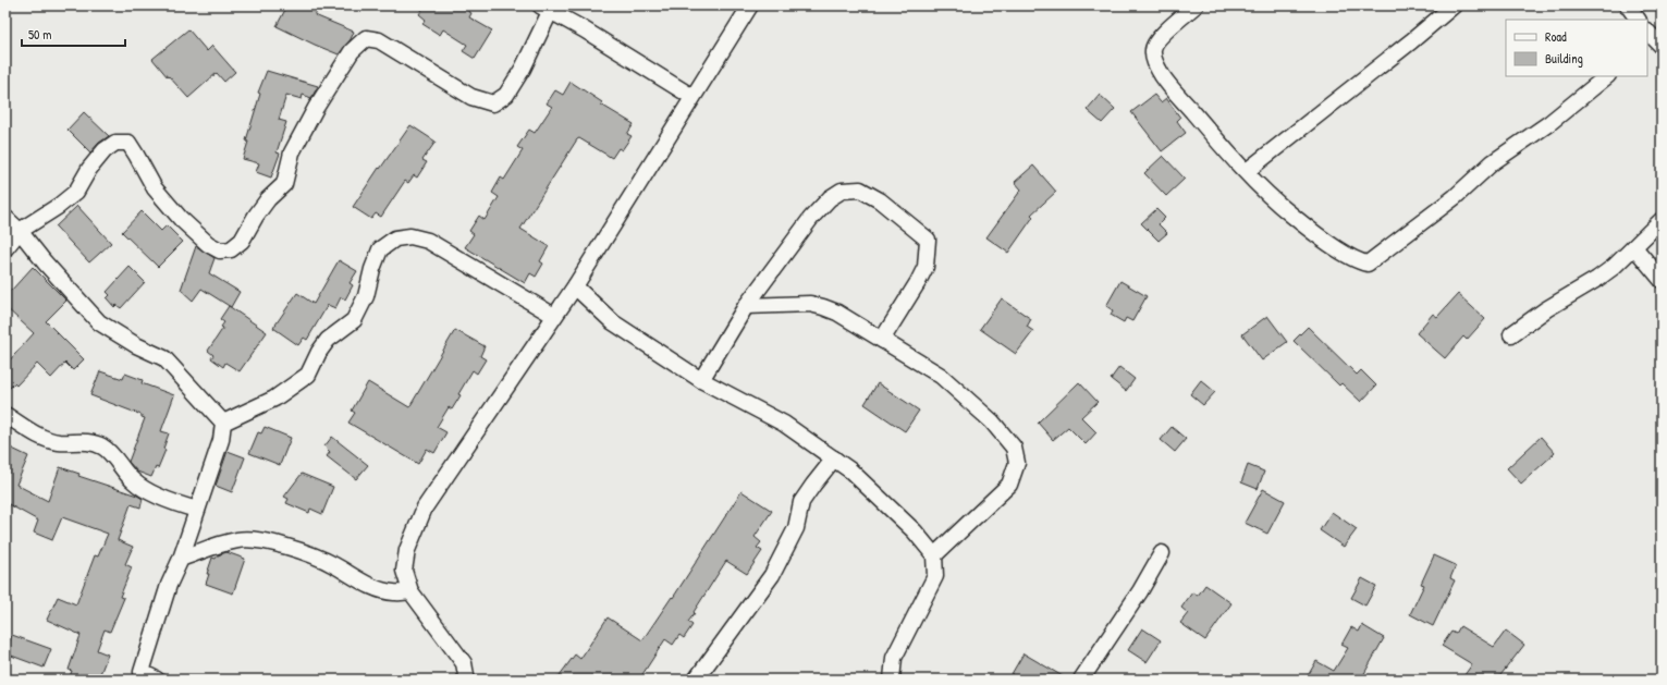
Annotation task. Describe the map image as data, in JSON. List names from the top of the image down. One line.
{"legend":["Road","Building"],"scale_bar":"50 m"}
